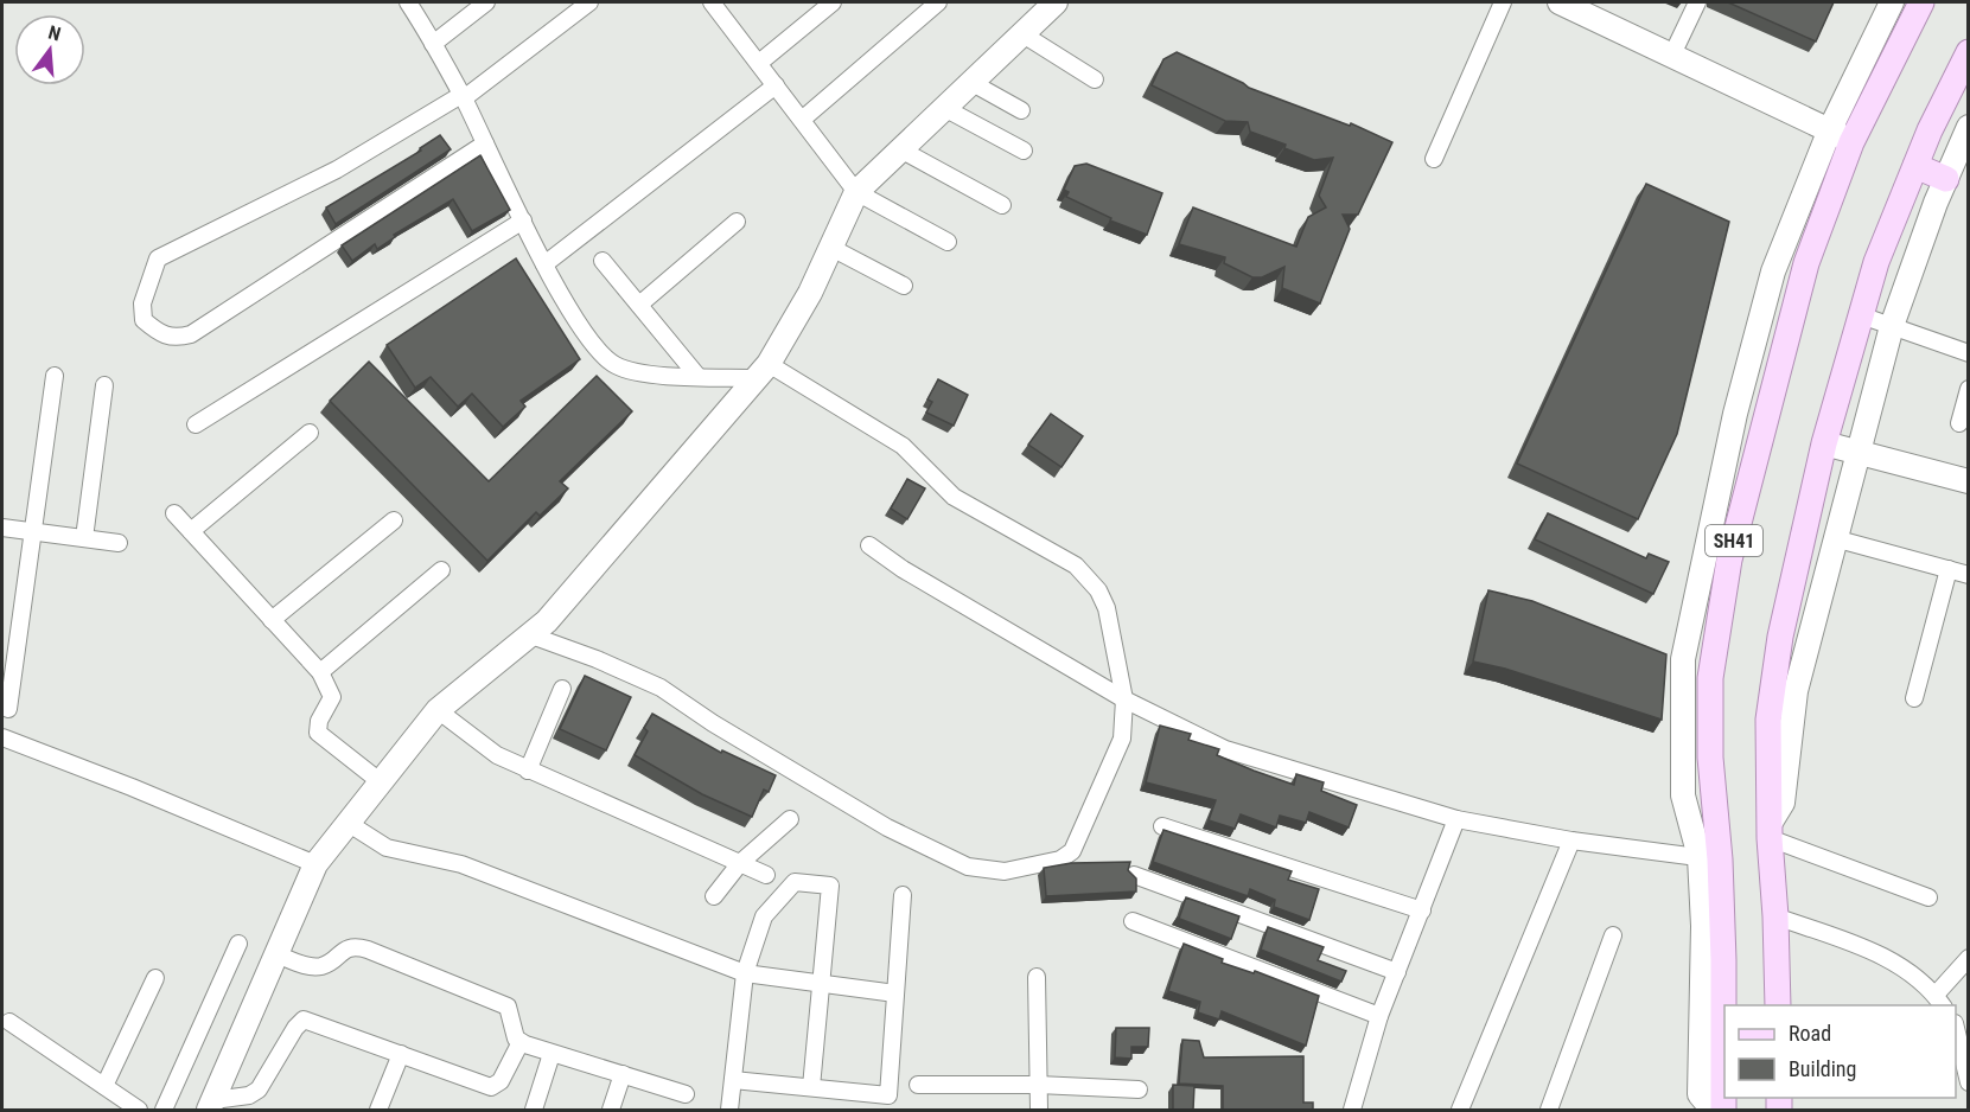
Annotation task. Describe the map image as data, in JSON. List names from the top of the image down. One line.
{"streets":{"main road":["SH41"]},"legend":["Road","Building"],"north":"top"}
